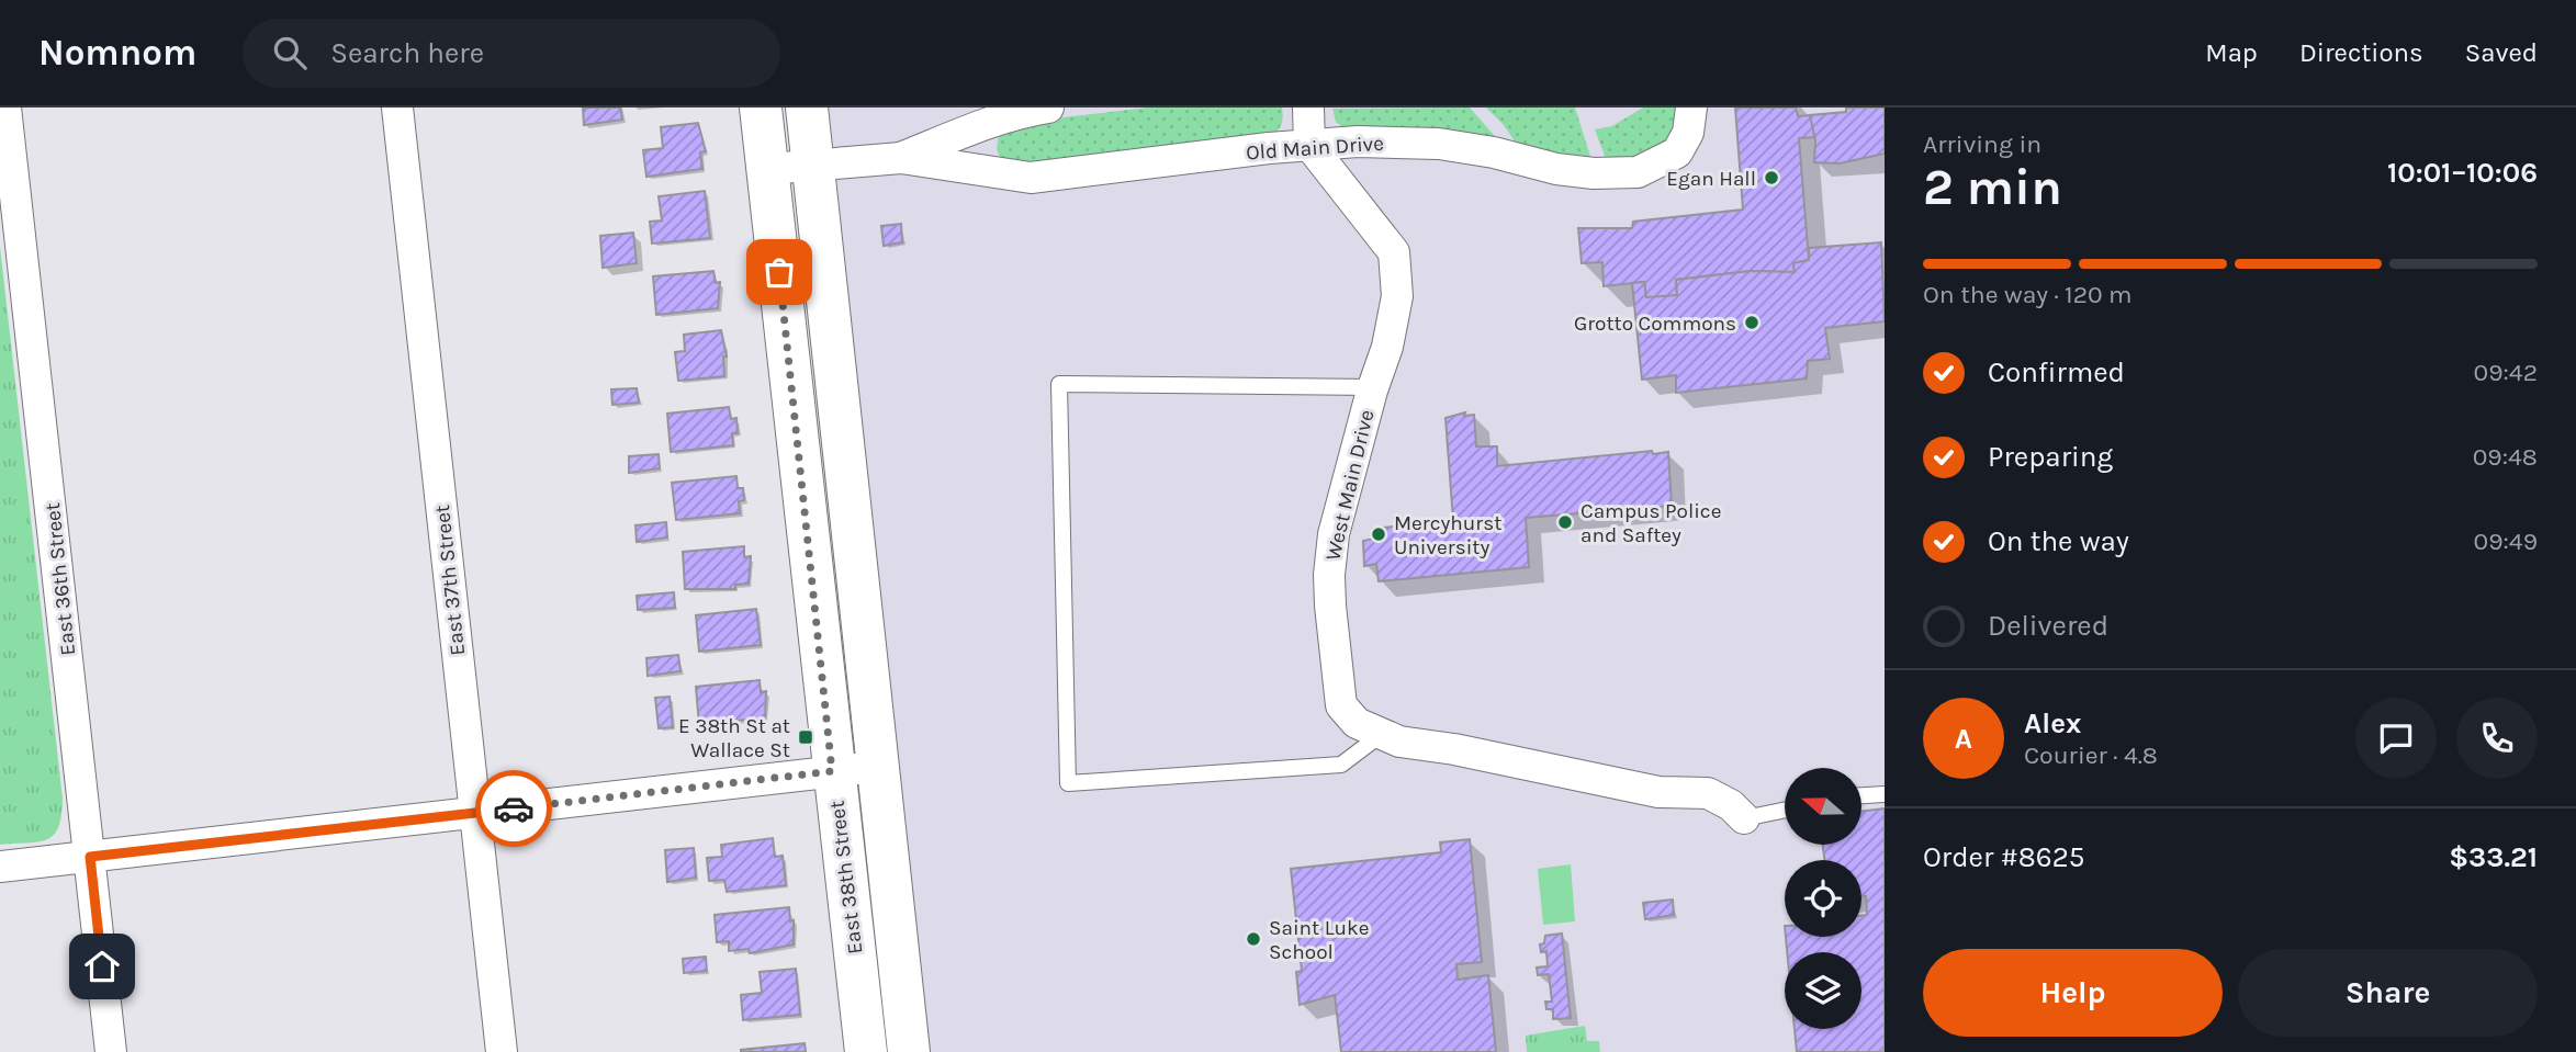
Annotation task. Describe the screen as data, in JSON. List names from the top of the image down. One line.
{"streets":{"main road":["East 38th Street"],"street":["Old Main Drive","West Main Drive","East 36th Street","East 37th Street"]},"crossings":[["Old Main Drive","West Main Drive"],["Old Main Drive","East 38th Street"]],"places":{"other":["Egan Hall","Grotto Commons","Campus Police and Saftey","Mercyhurst University","Saint Luke School"],"transit":["E 38th St at Wallace St"]},"north":"left","page":{"header":"Nomnom","search":"Search here","nav":["Map","Directions","Saved"],"heading":["2 min","Arriving in","10:01–10:06"],"panel":["Alex","Courier · 4.8","Order #8625","$33.21"],"bar":"On the way · 120 m","list":[["Confirmed","09:42"],["Preparing","09:48"],["On the way","09:49"],"Delivered"],"round":"A","buttons":["Help","Share"]}}
